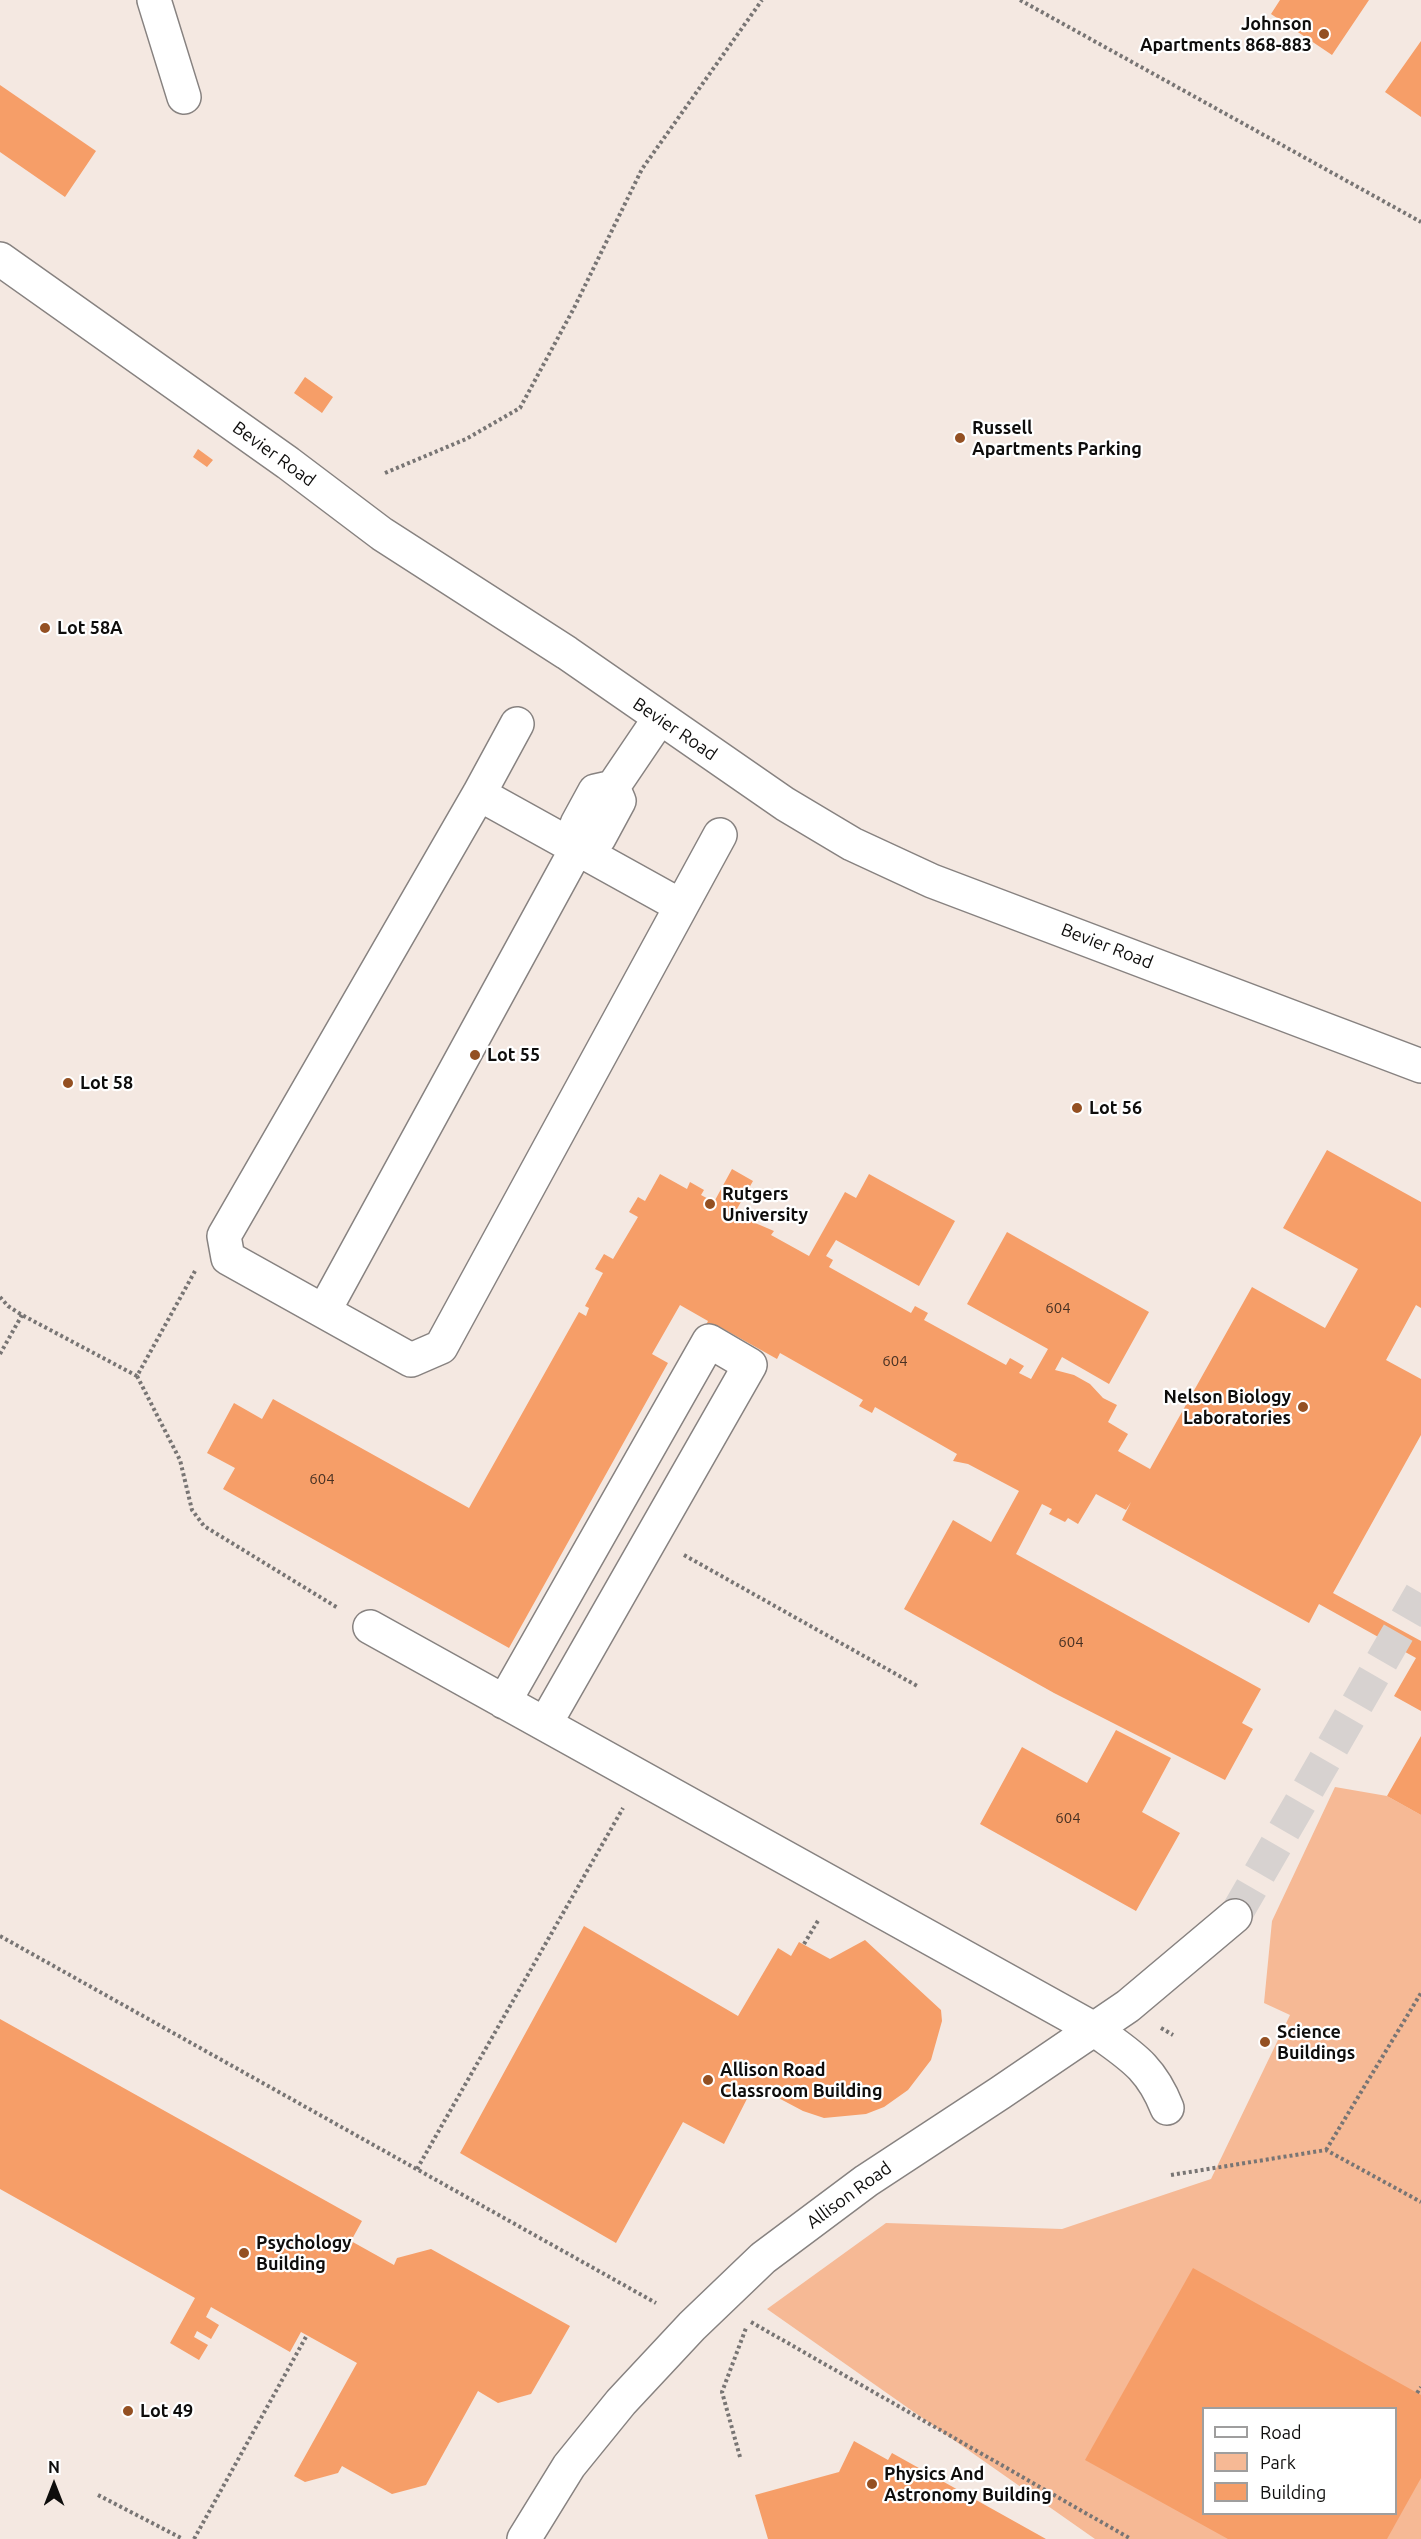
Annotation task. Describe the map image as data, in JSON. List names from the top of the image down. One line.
{"streets":{"street":["Bevier Road","Allison Road"]},"places":["Johnson Apartments 868-883","Russell Apartments Parking","Lot 58A","Lot 55","Lot 58","Lot 56","Rutgers University","Nelson Biology Laboratories","Science Buildings","Allison Road Classroom Building","Psychology Building","Lot 49","Physics And Astronomy Building"],"house_numbers":["604","604","604","604","604"],"legend":["Road","Park","Building"],"north":"top"}
